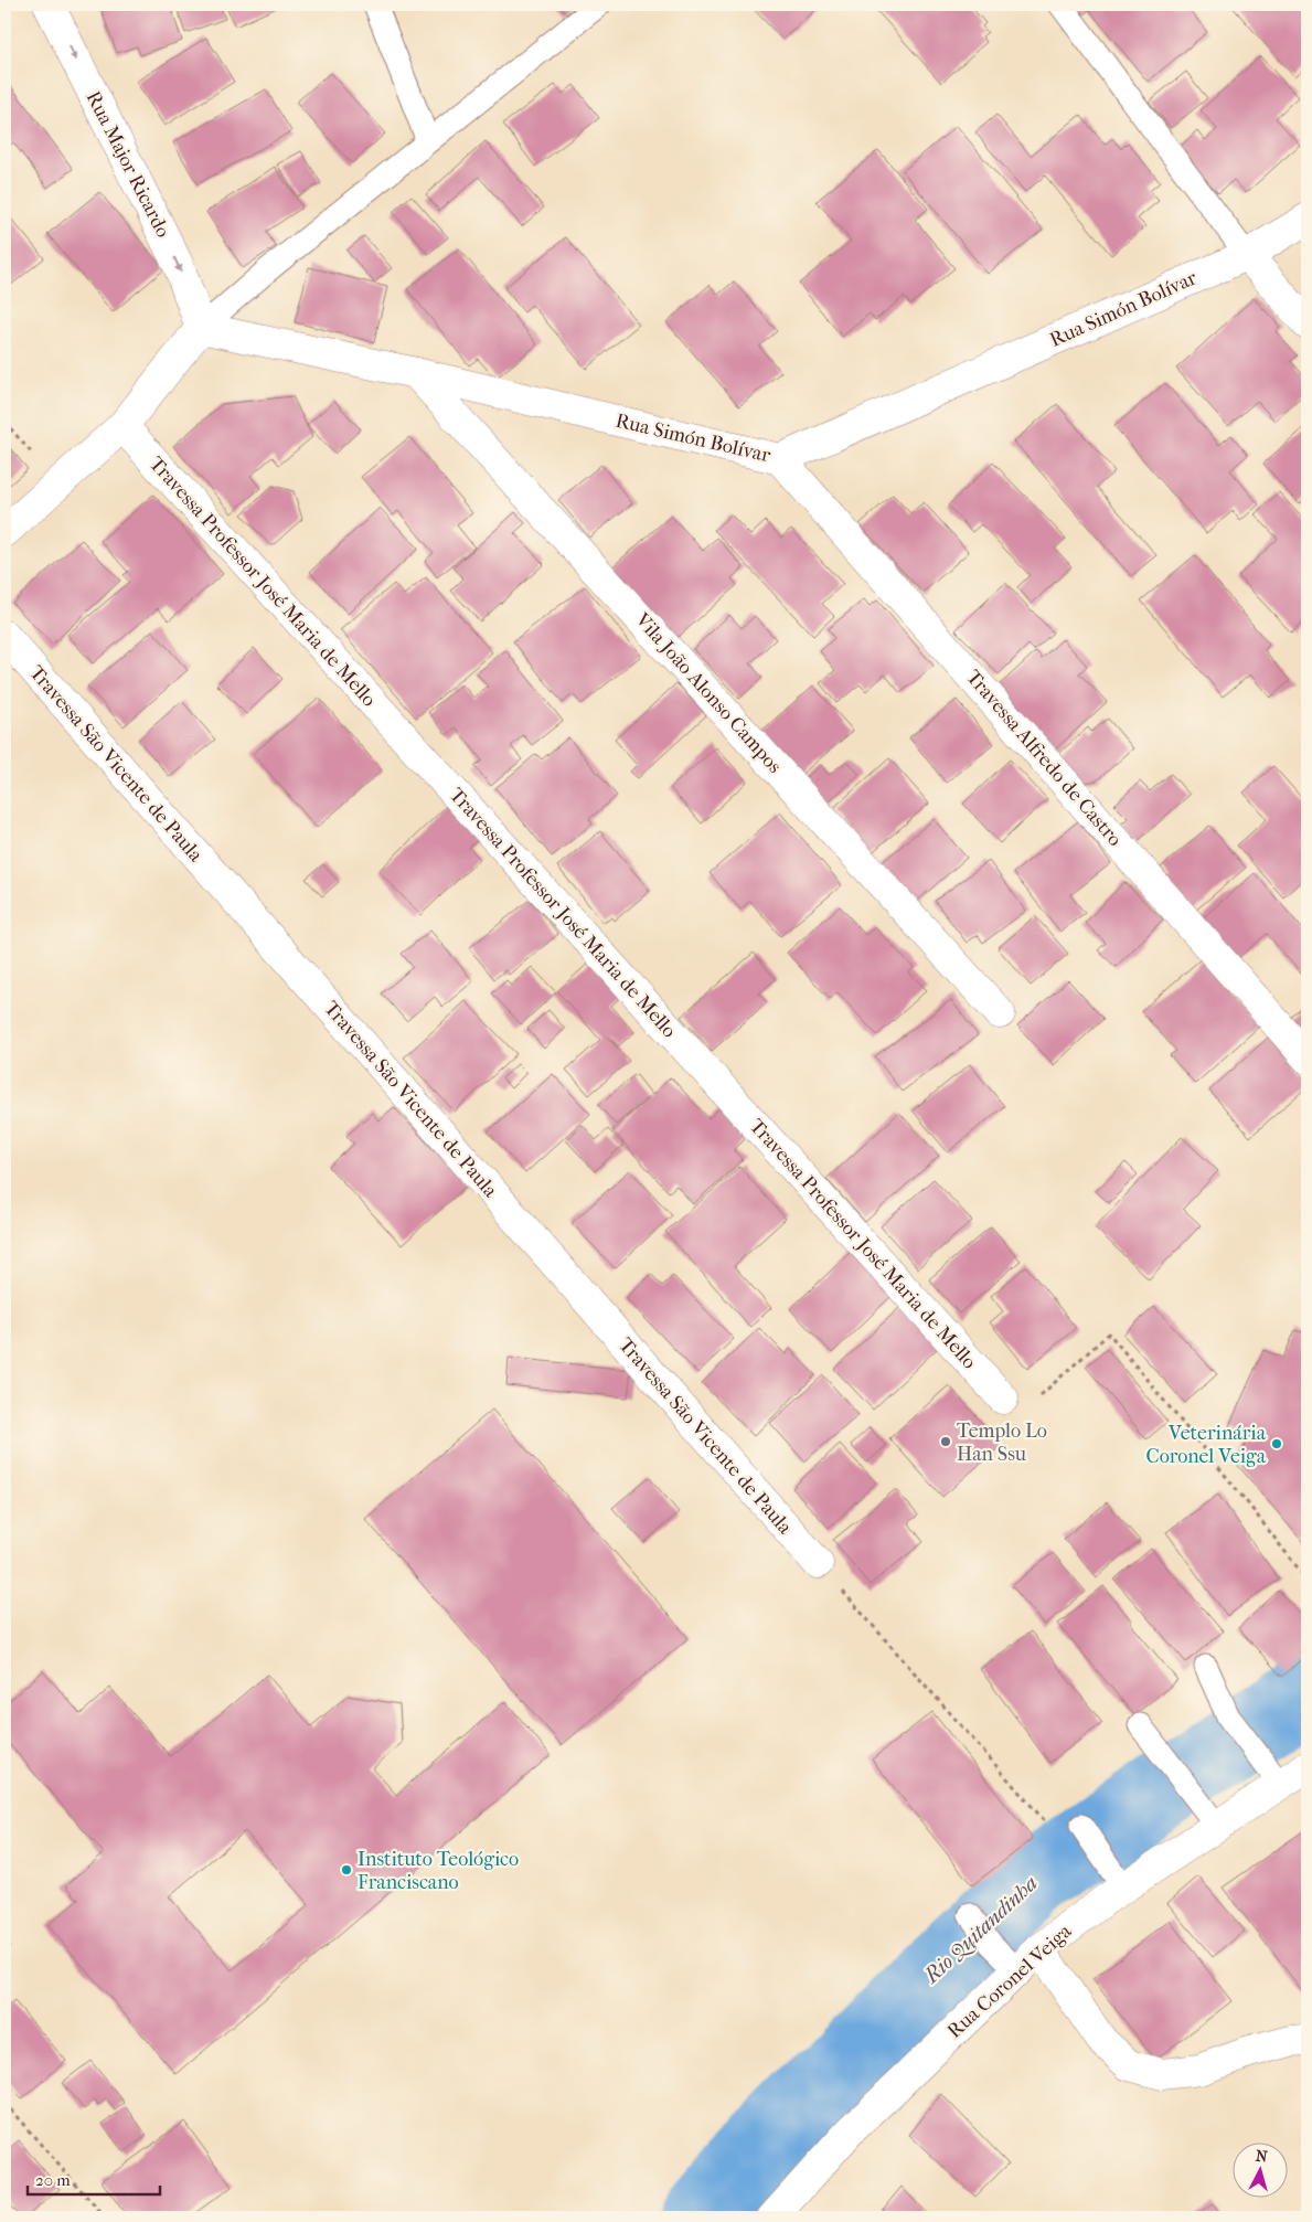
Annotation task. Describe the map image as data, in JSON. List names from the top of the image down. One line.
{"streets":{"street":["Rua Major Ricardo","Rua Simón Bolívar","Travessa Professor José Maria de Mello","Vila João Alonso Campos","Travessa Alfredo de Castro","Travessa São Vicente de Paula","Rua Coronel Veiga"]},"crossings":[["Rua Major Ricardo","Rua Simón Bolívar"],["Rua Simón Bolívar","Vila João Alonso Campos"],["Rua Simón Bolívar","Travessa Alfredo de Castro"]],"one_way":["Rua Major Ricardo"],"water":["Rio Quitandinha"],"places":["Templo Lo Han Ssu","Veterinária Coronel Veiga","Instituto Teológico Franciscano"],"scale_bar":"20 m","north":"top"}
